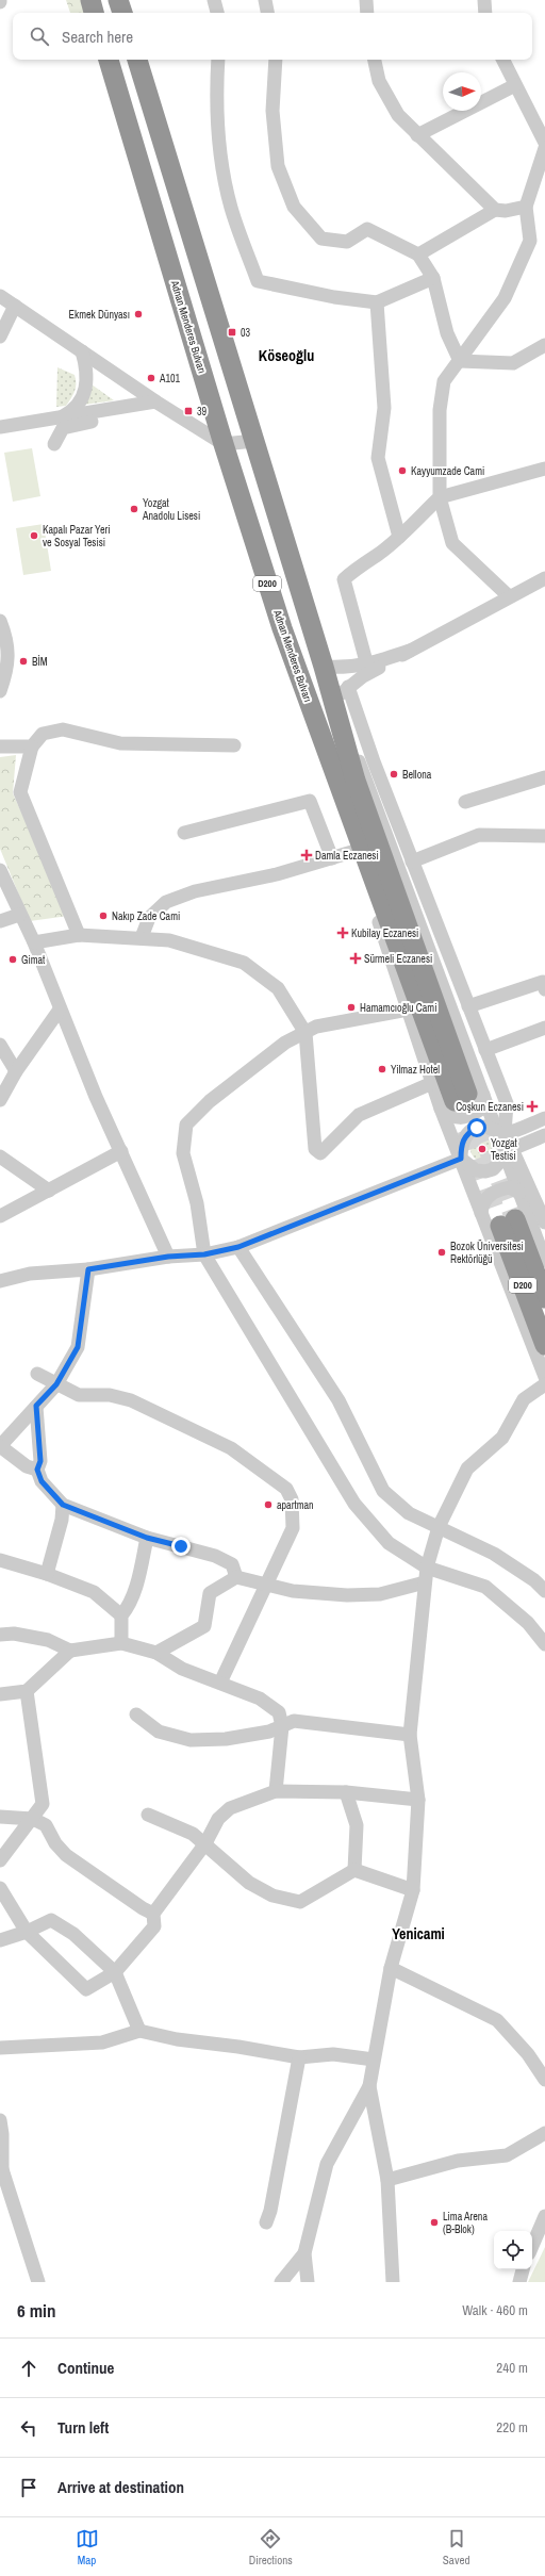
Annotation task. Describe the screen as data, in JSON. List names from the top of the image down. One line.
{"streets":{"highway":["Adnan Menderes Bulvarı","D200"]},"crossings":[["Adnan Menderes Bulvarı","D200"]],"districts":["Köseoğlu","Yenicami"],"places":{"other":["Ekmek Dünyası","A101","Kayyumzade Cami","Yozgat Anadolu Lisesi","Kapalı Pazar Yeri ve Sosyal Tesisi","BİM","Bellona","Nakıp Zade Cami","Gimat","Hamamcıoğlu Cami","Yilmaz Hotel","Yozgat Testisi","Bozok Üniversitesi Rektörlüğü","apartman","Lima Arena (B-Blok)"],"transit":["03","39"],"health":["Damla Eczanesi","Kubilay Eczanesi","Sürmeli Eczanesi","Coşkun Eczanesi"]},"north":"right","page":{"search":"Search here","heading":["6 min","Walk · 460 m"],"list":[["Continue","240 m"],["Turn left","220 m"],"Arrive at destination"],"nav":["Map","Directions","Saved"]}}
